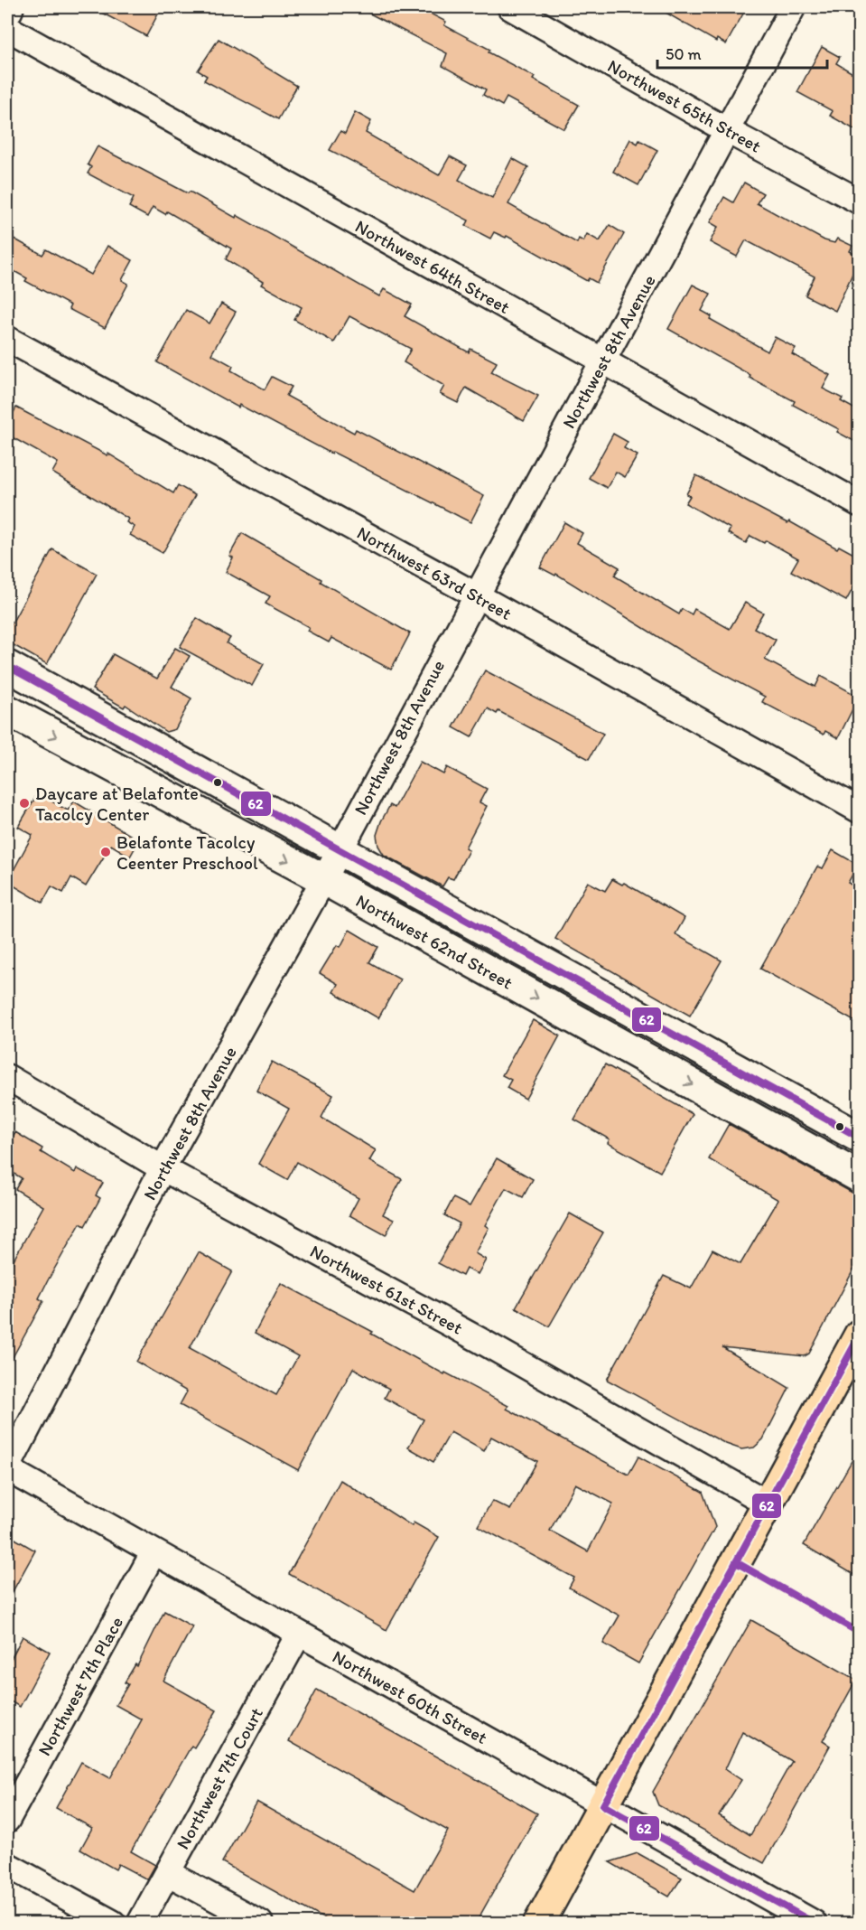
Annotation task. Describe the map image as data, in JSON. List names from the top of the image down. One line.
{"streets":{"main road":["Northwest 62nd Street"],"street":["Northwest 65th Street","Northwest 64th Street","Northwest 8th Avenue","Northwest 63rd Street","Northwest 61st Street","Northwest 7th Place","Northwest 60th Street","Northwest 7th Court"]},"crossings":[["Northwest 65th Street","Northwest 8th Avenue"],["Northwest 64th Street","Northwest 8th Avenue"],["Northwest 8th Avenue","Northwest 63rd Street"],["Northwest 8th Avenue","Northwest 62nd Street"],["Northwest 8th Avenue","Northwest 61st Street"],["Northwest 8th Avenue","Northwest 60th Street"],["Northwest 7th Place","Northwest 60th Street"],["Northwest 60th Street","Northwest 7th Court"]],"places":["Daycare at Belafonte Tacolcy Center","Belafonte Tacolcy Ceenter Preschool"],"lines":["transit line 62"],"scale_bar":"50 m"}
